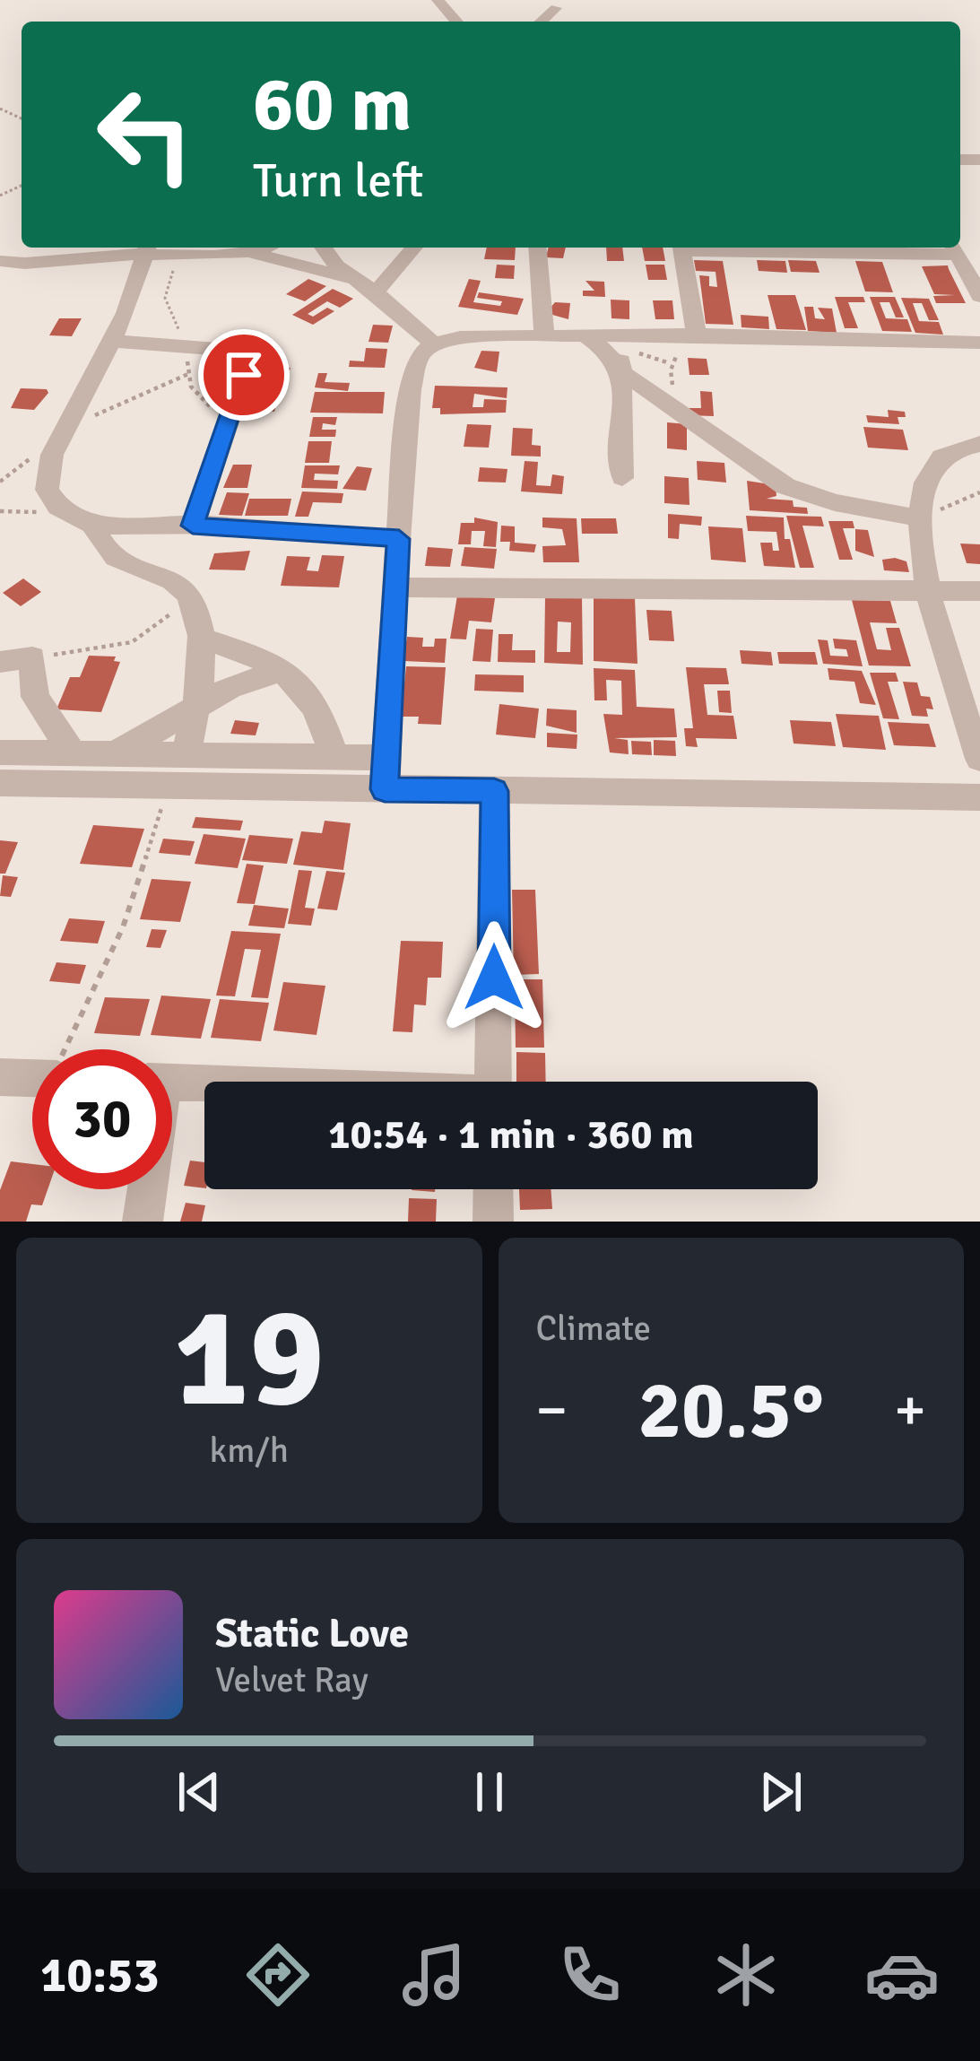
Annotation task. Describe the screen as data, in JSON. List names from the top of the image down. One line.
{"page":{"turn":["60 m","Turn left"],"limit":"30","trip":"10:54 · 1 min · 360 m","tile":[["19","km/h"],"Climate"],"heat":["−","20.5°","+"],"song":["Static Love","Velvet Ray"],"tabs":"10:53"}}
